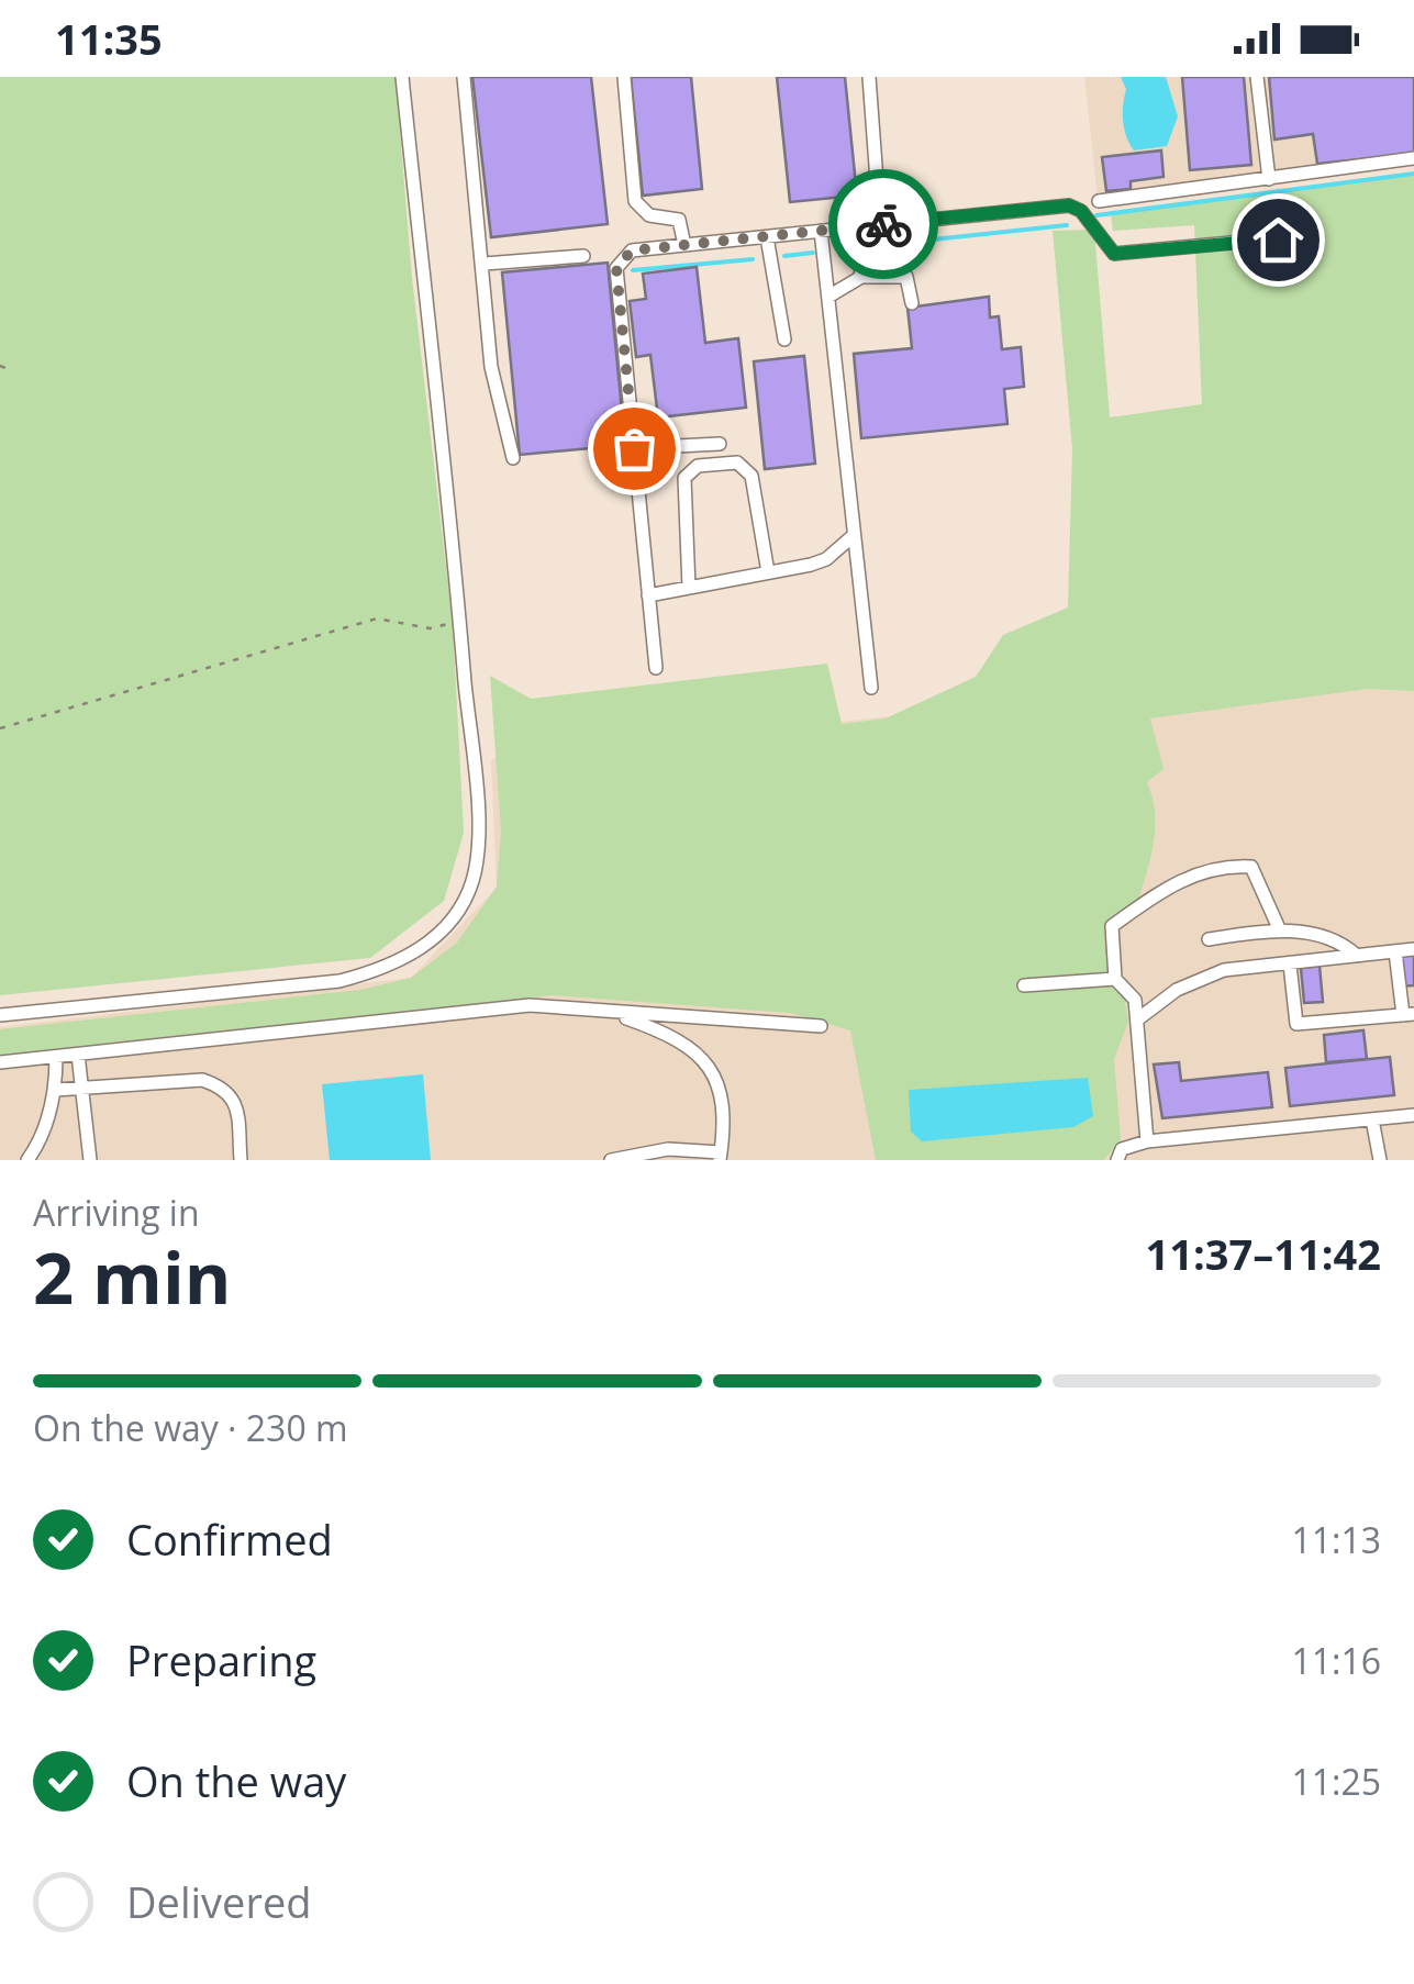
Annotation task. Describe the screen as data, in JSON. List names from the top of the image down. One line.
{"page":{"status":"11:35","heading":["2 min","Arriving in","11:37–11:42"],"bar":"On the way · 230 m","list":[["Confirmed","11:13"],["Preparing","11:16"],["On the way","11:25"],"Delivered"]}}
